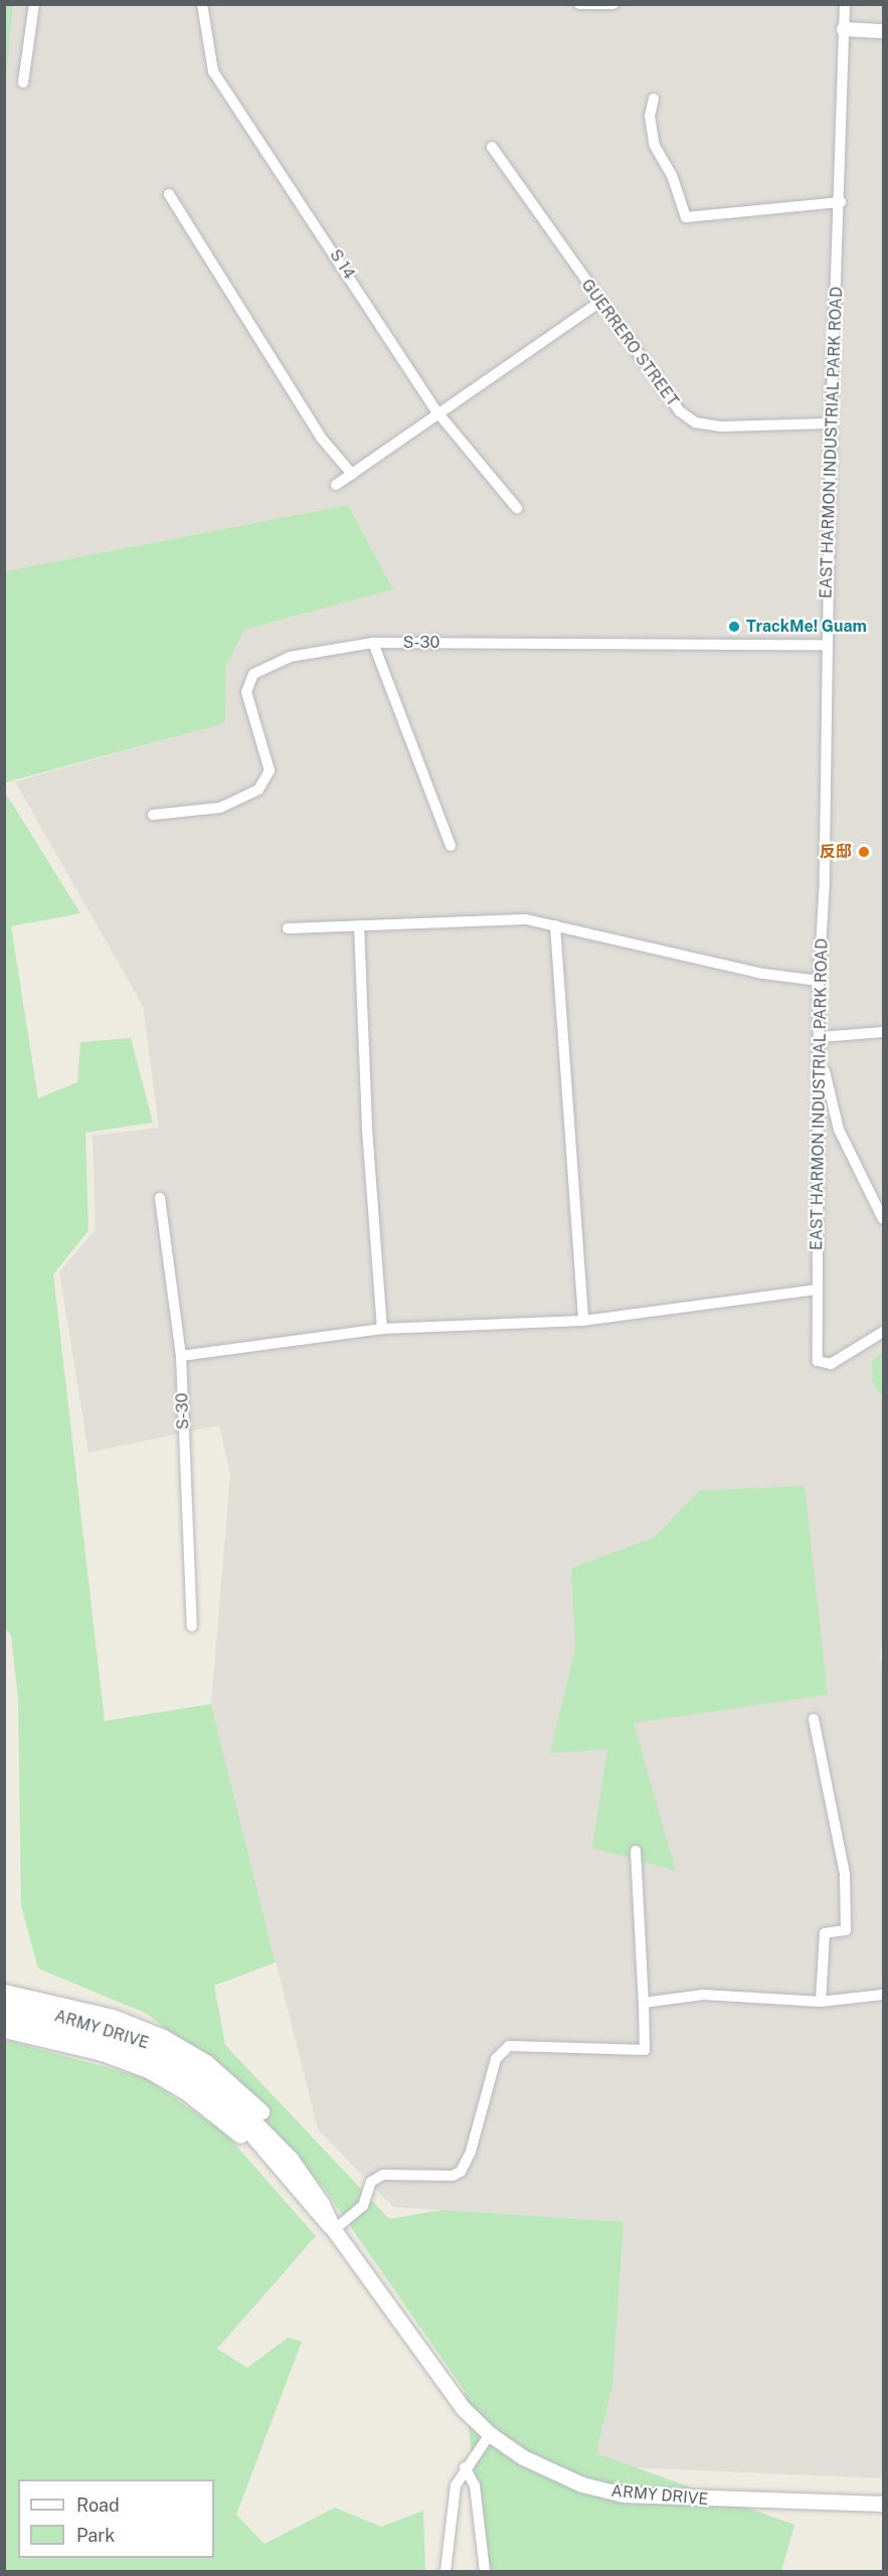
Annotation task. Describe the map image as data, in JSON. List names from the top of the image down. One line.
{"streets":{"main road":["ARMY DRIVE"],"street":["S 14","GUERRERO STREET","EAST HARMON INDUSTRIAL PARK ROAD","S-30"]},"crossings":[["GUERRERO STREET","EAST HARMON INDUSTRIAL PARK ROAD"],["EAST HARMON INDUSTRIAL PARK ROAD","S-30"]],"places":["TrackMe! Guam","反邸"],"legend":["Road","Park"]}
